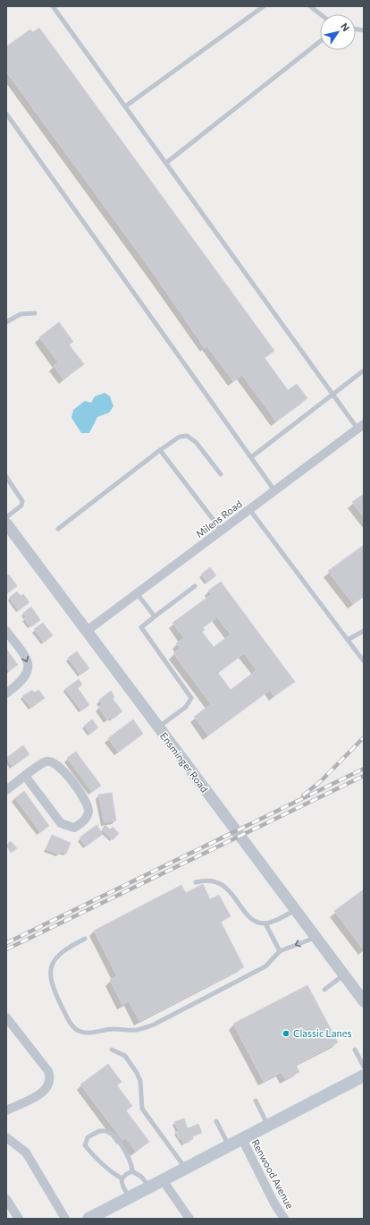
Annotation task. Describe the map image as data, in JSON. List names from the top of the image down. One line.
{"streets":{"street":["Milens Road","Ensminger Road","Renwood Avenue"]},"crossings":[["Milens Road","Ensminger Road"]],"places":["Classic Lanes"],"north":"top right"}
